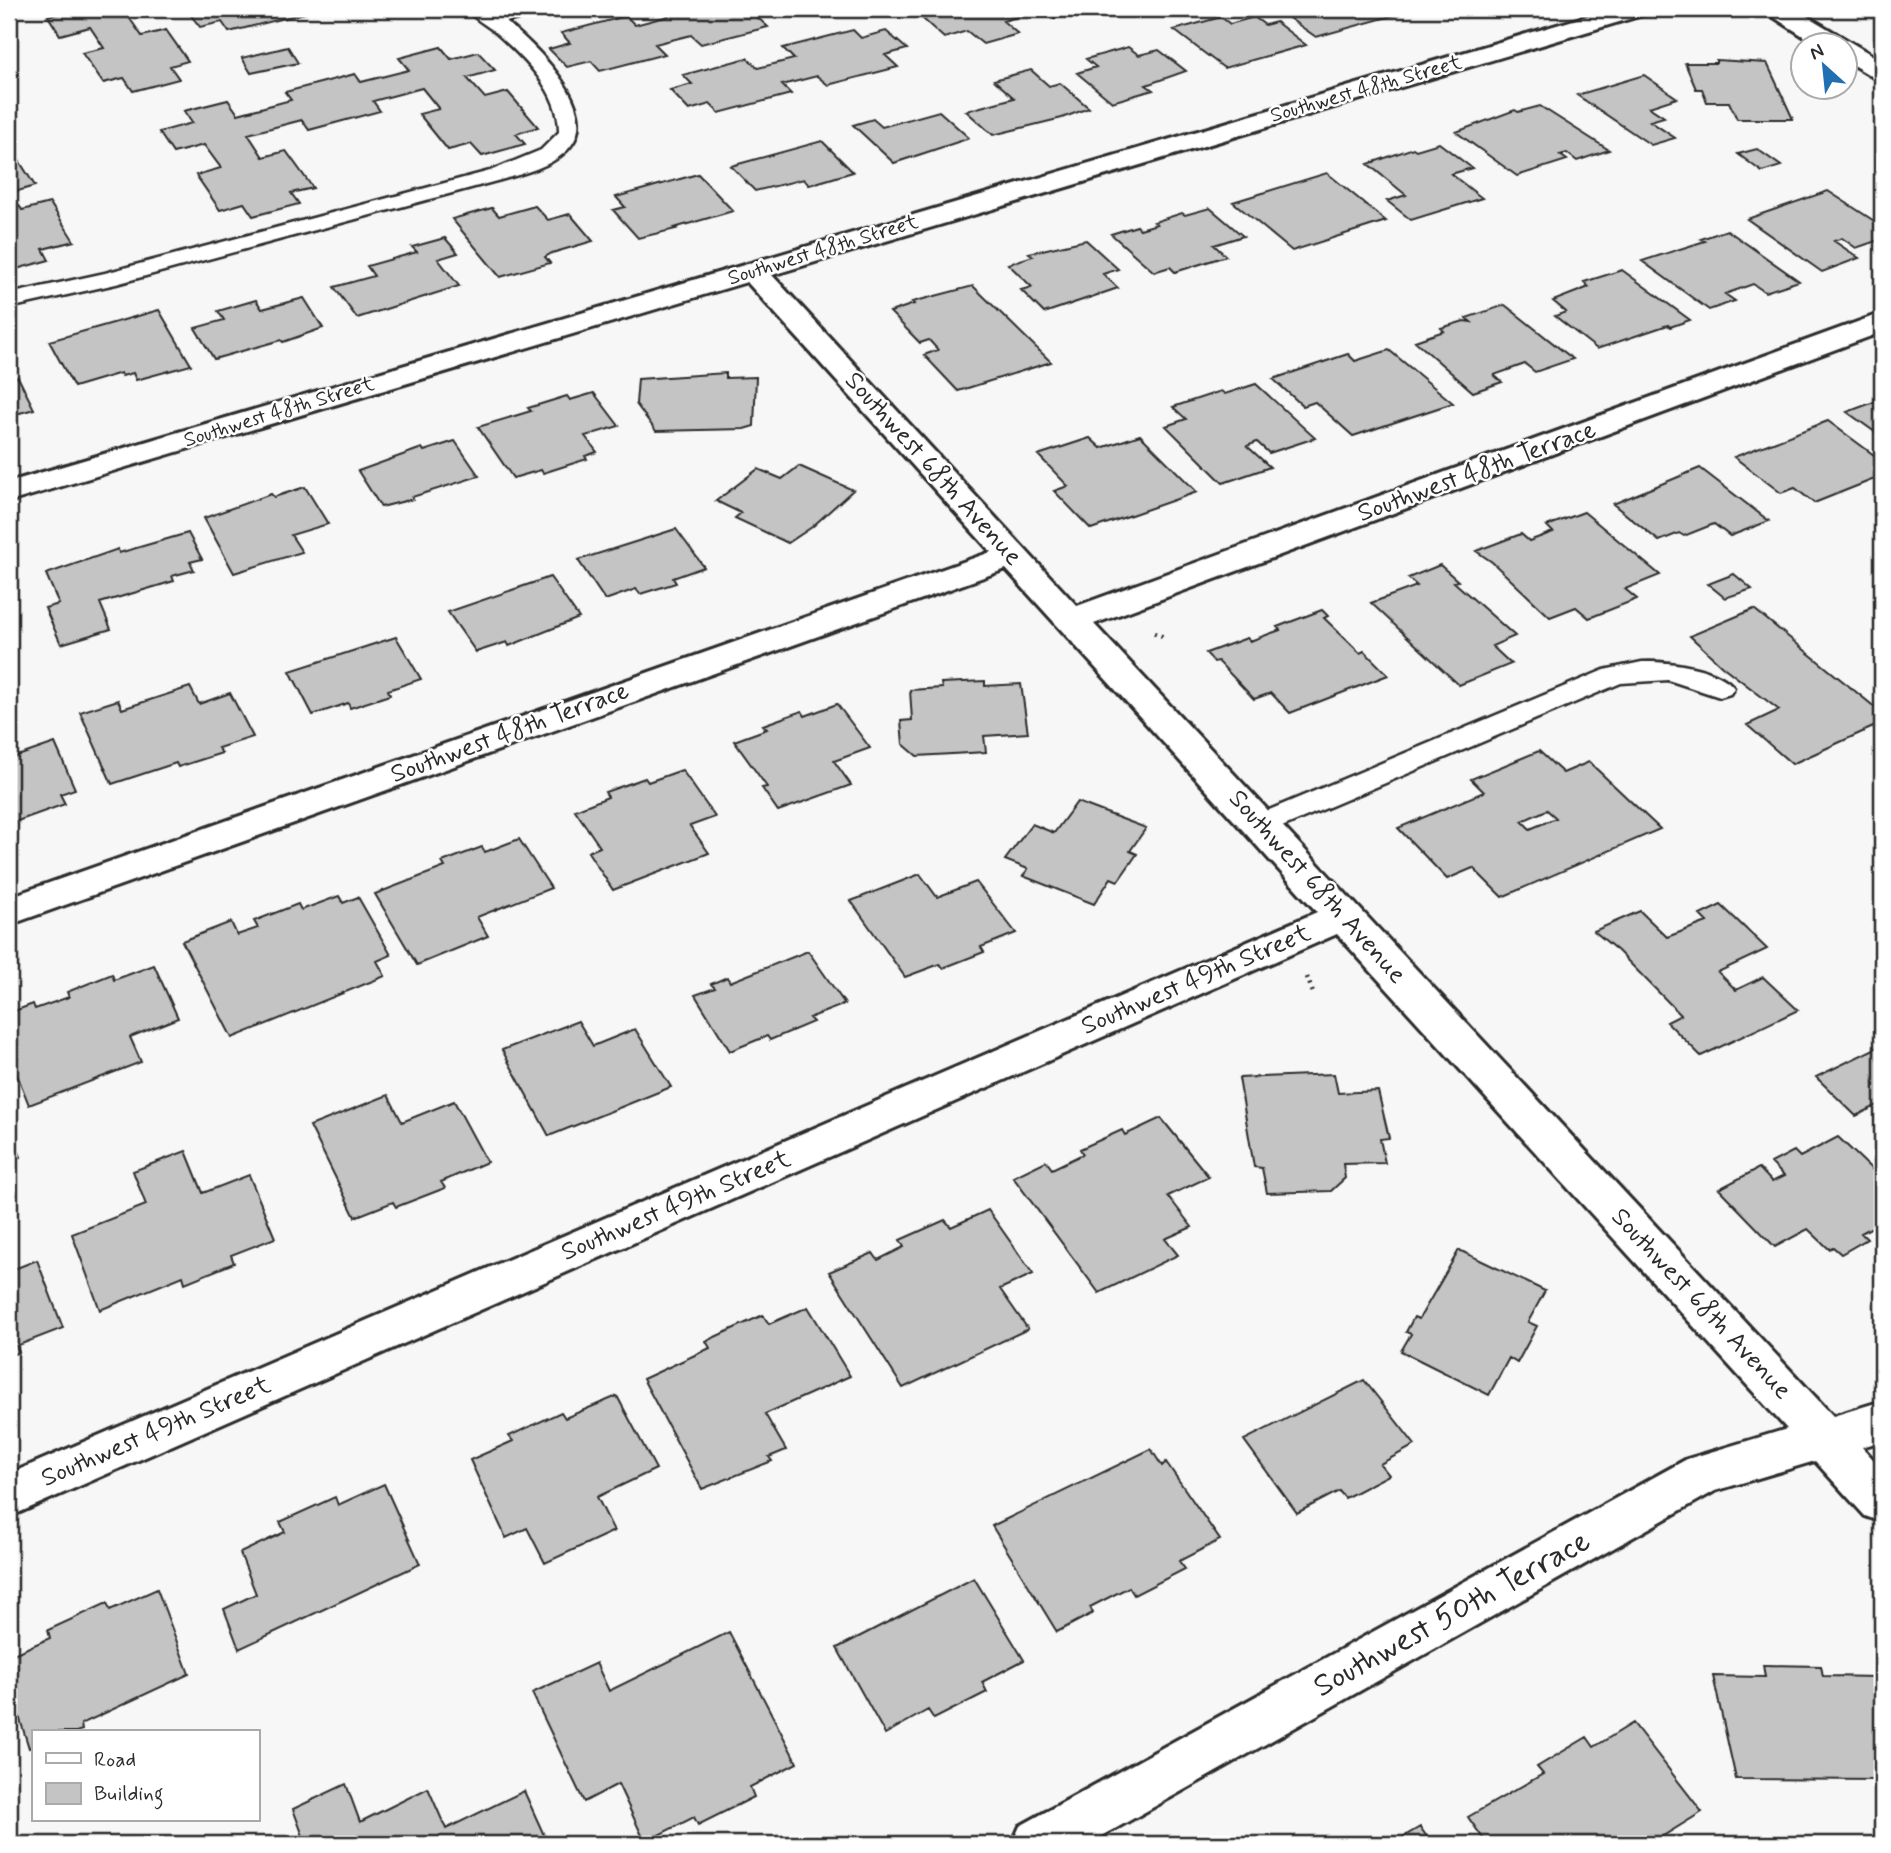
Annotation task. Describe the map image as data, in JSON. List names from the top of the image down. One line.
{"streets":{"street":["Southwest 48th Street","Southwest 68th Avenue","Southwest 48th Terrace","Southwest 49th Street","Southwest 50th Terrace"]},"crossings":[["Southwest 48th Street","Southwest 68th Avenue"],["Southwest 68th Avenue","Southwest 48th Terrace"],["Southwest 68th Avenue","Southwest 49th Street"],["Southwest 68th Avenue","Southwest 50th Terrace"]],"legend":["Road","Building"],"north":"top left"}
